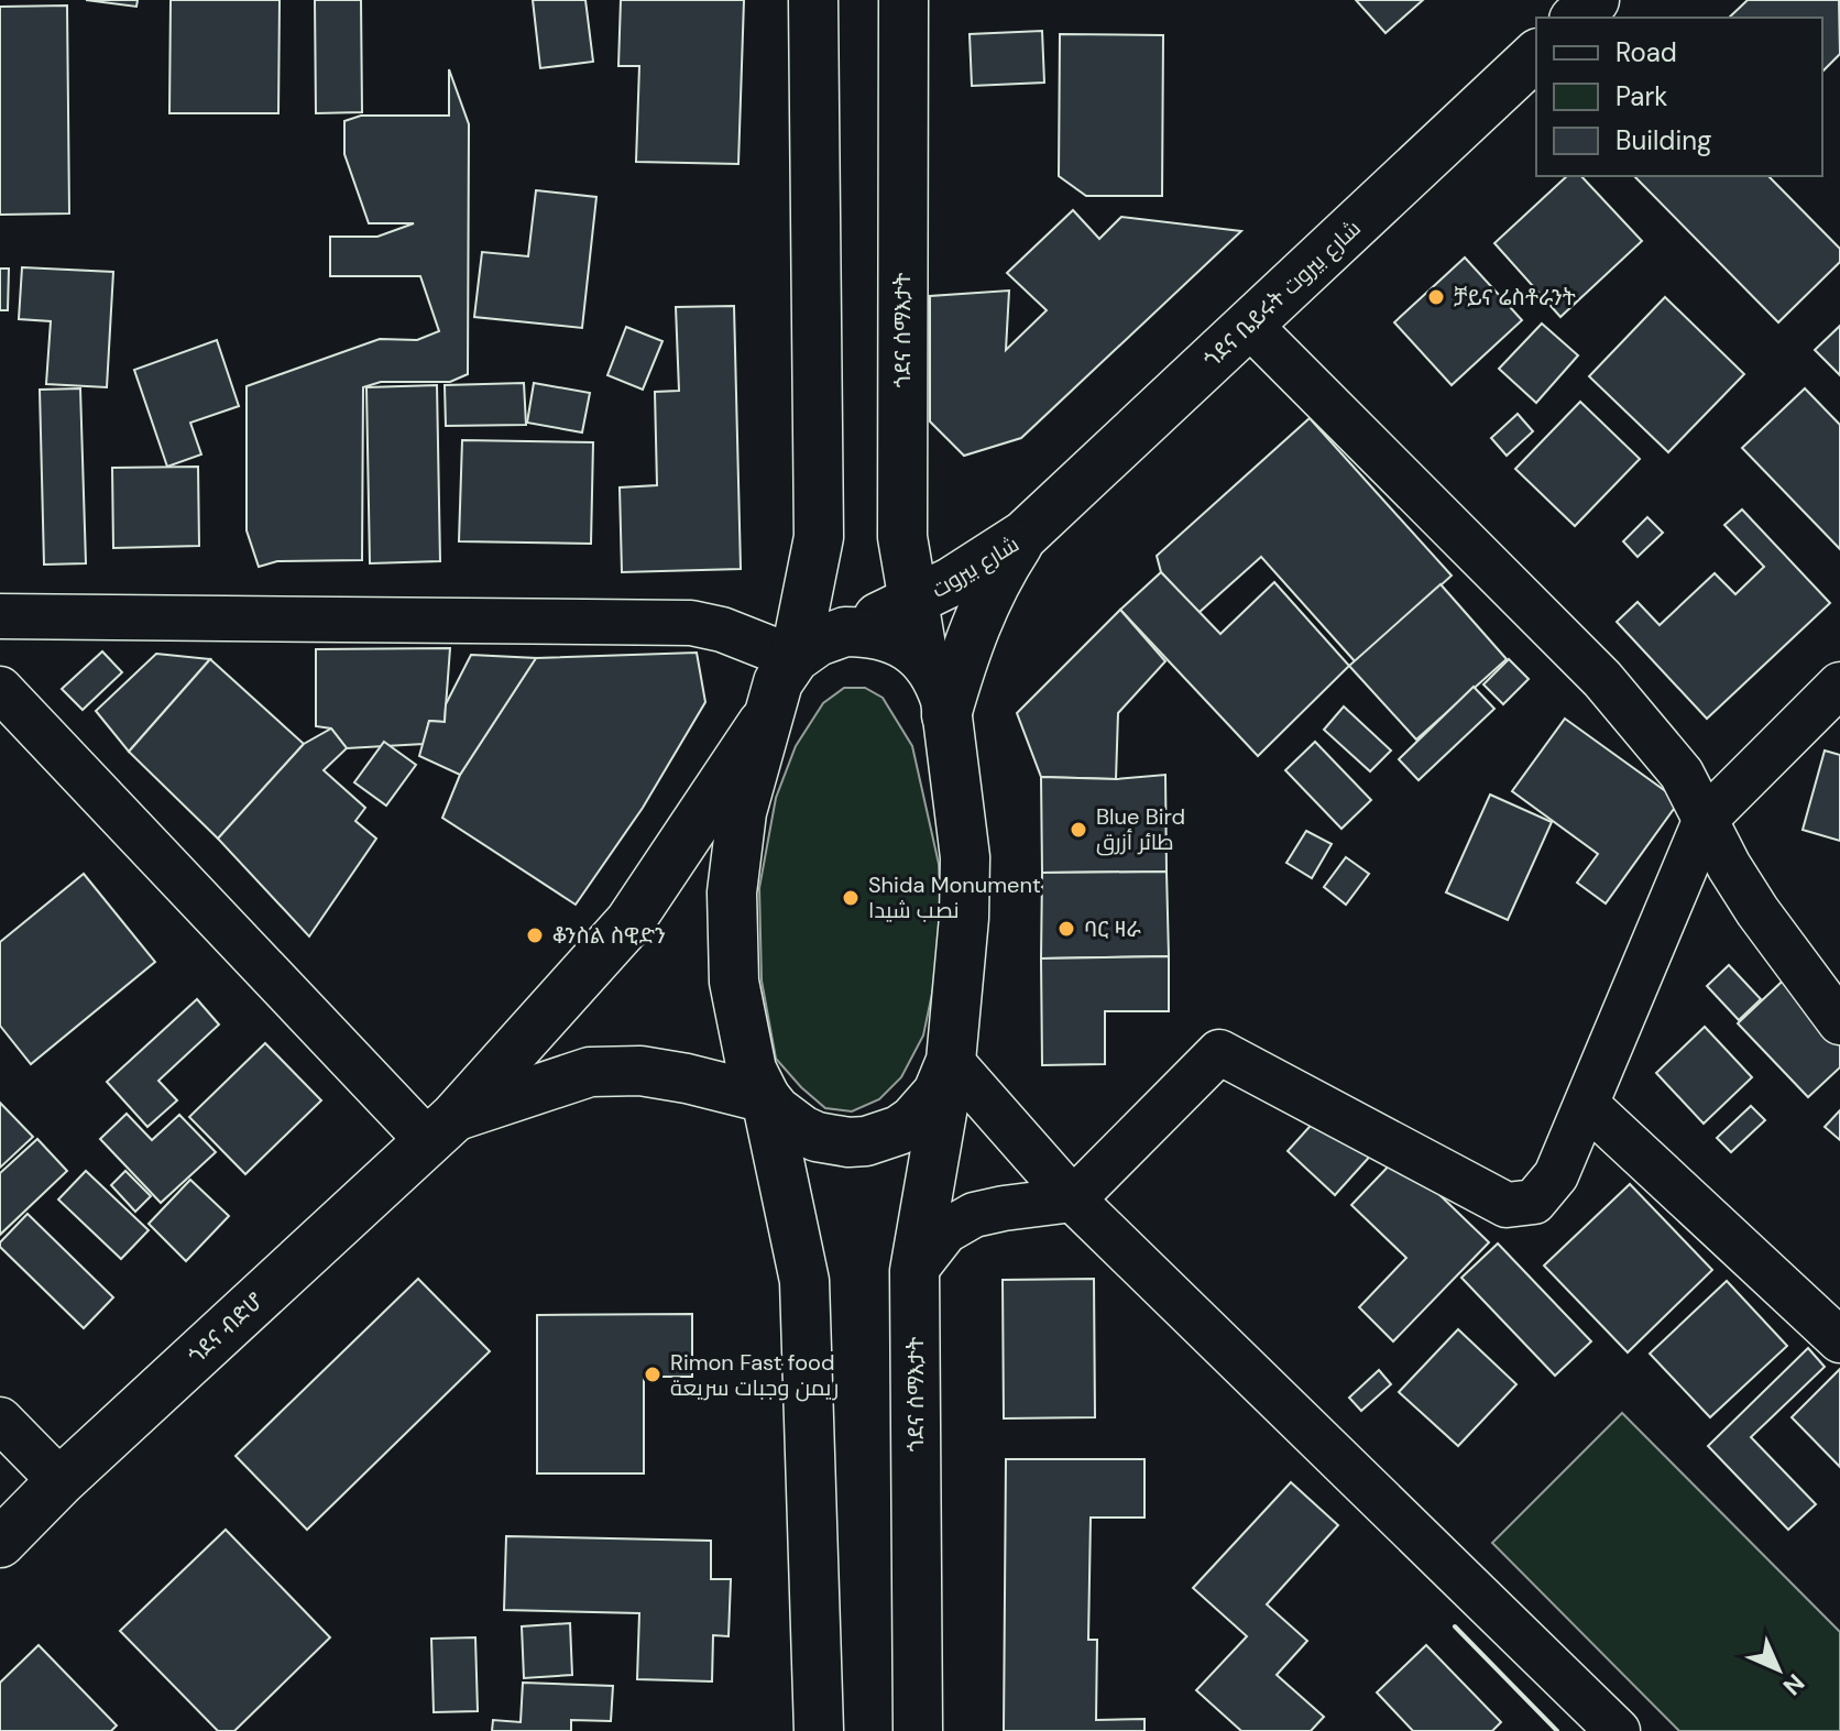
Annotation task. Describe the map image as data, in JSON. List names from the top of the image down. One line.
{"streets":{"main road":["ጎደና ቤይሩት شارع بيروت","ጎደና ሰማእታት","شارع بيروت","ጎደና ብድሆ"]},"crossings":[["ጎደና ቤይሩት شارع بيروت","شارع بيروت"],["ጎደና ሰማእታት","شارع بيروت"],["ጎደና ሰማእታት","ጎደና ብድሆ"]],"places":["ቻይና ሬስቶራንት","Blue Bird طائر أزرق","Shida Monument نصب شيدا","ባር ዛራ","ቆንስል ስዊድን","Rimon Fast food ريمن وجبات سريعة"],"legend":["Road","Park","Building"],"north":"bottom right"}
